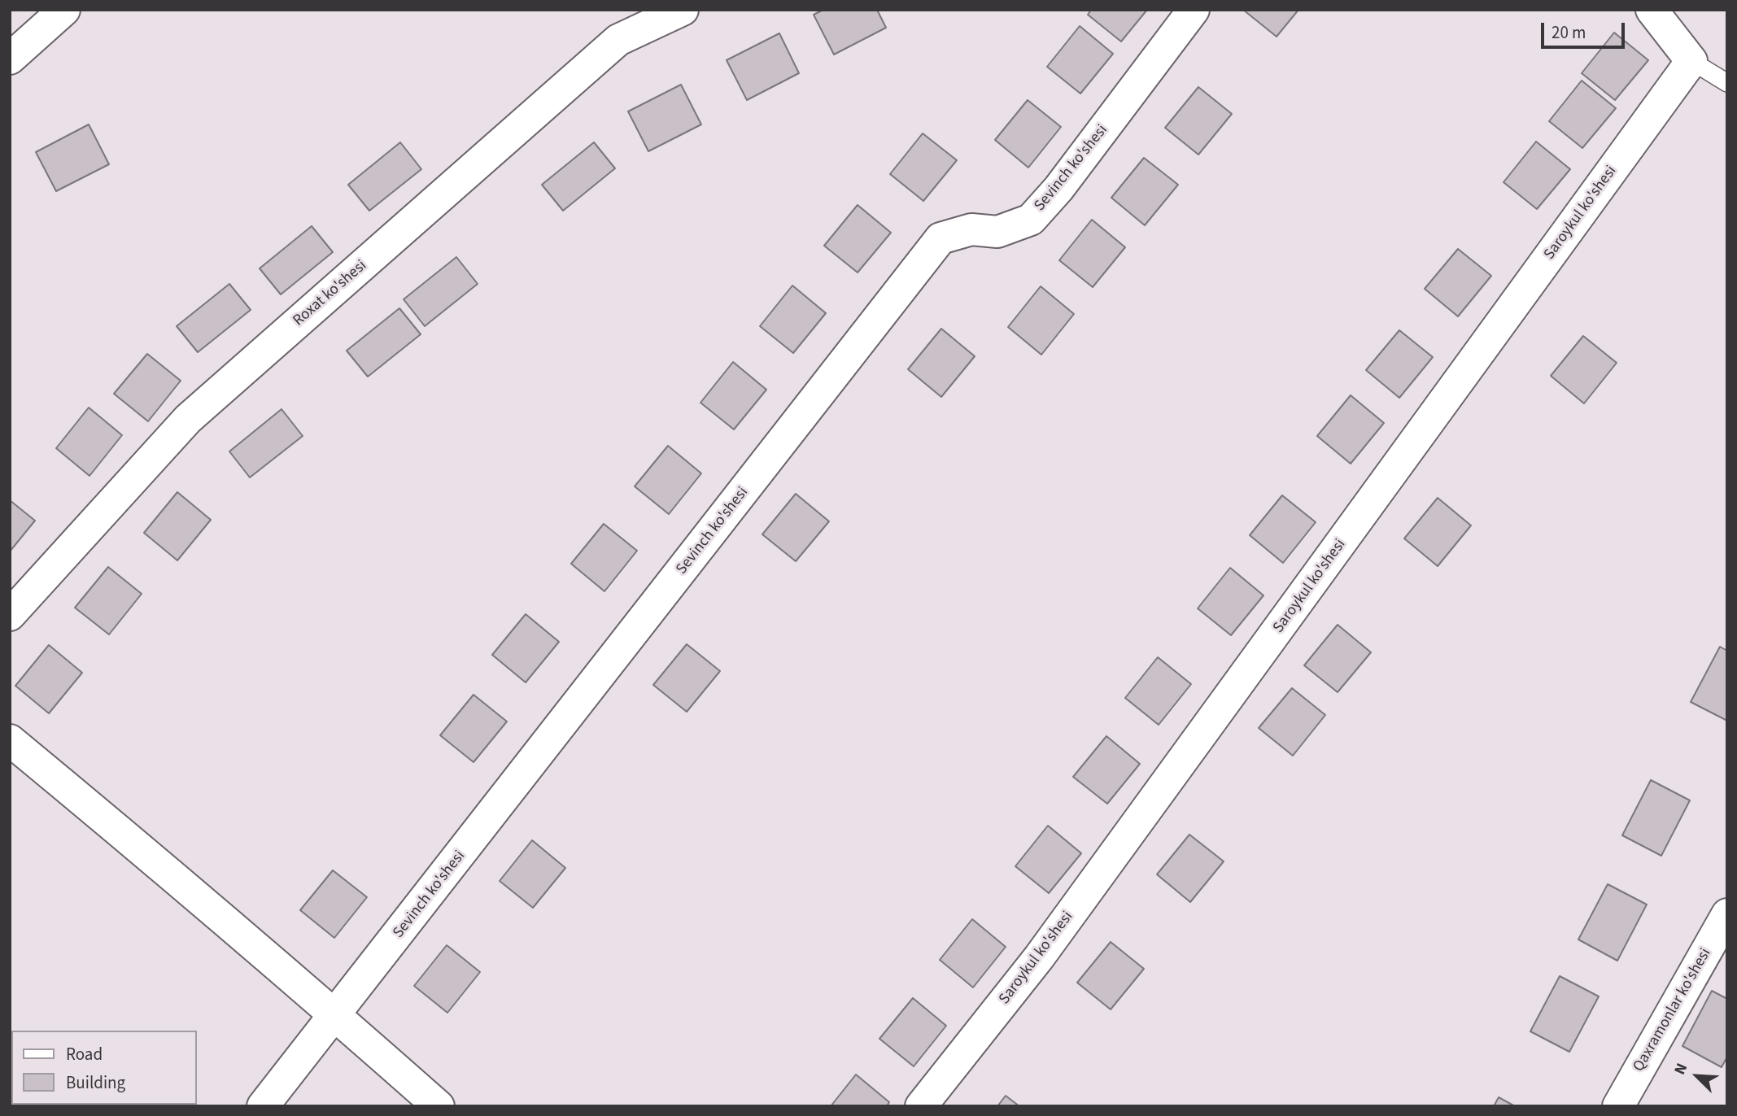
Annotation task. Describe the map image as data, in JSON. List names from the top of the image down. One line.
{"streets":{"street":["Sevinch ko'shesi","Saroykul ko'shesi","Roxat ko'shesi","Qaxramonlar ko'shesi"]},"legend":["Road","Building"],"scale_bar":"20 m","north":"top left"}
